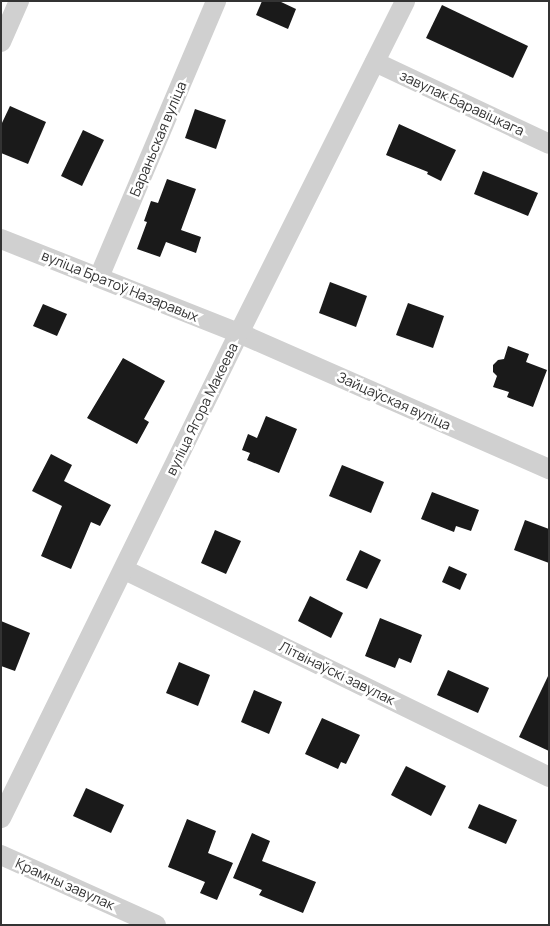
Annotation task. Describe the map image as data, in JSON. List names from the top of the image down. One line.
{"streets":{"street":["завулак Баравіцкага","Бараньская вуліца","вуліца Братоў Назаравых","Зайцаўская вуліца","вуліца Ягора Макеева","Літвінаўскі завулак","Крамны завулак"]},"crossings":[["завулак Баравіцкага","вуліца Ягора Макеева"],["Бараньская вуліца","вуліца Братоў Назаравых"],["вуліца Братоў Назаравых","Зайцаўская вуліца"],["вуліца Братоў Назаравых","вуліца Ягора Макеева"],["Зайцаўская вуліца","вуліца Ягора Макеева"],["вуліца Ягора Макеева","Літвінаўскі завулак"]]}
